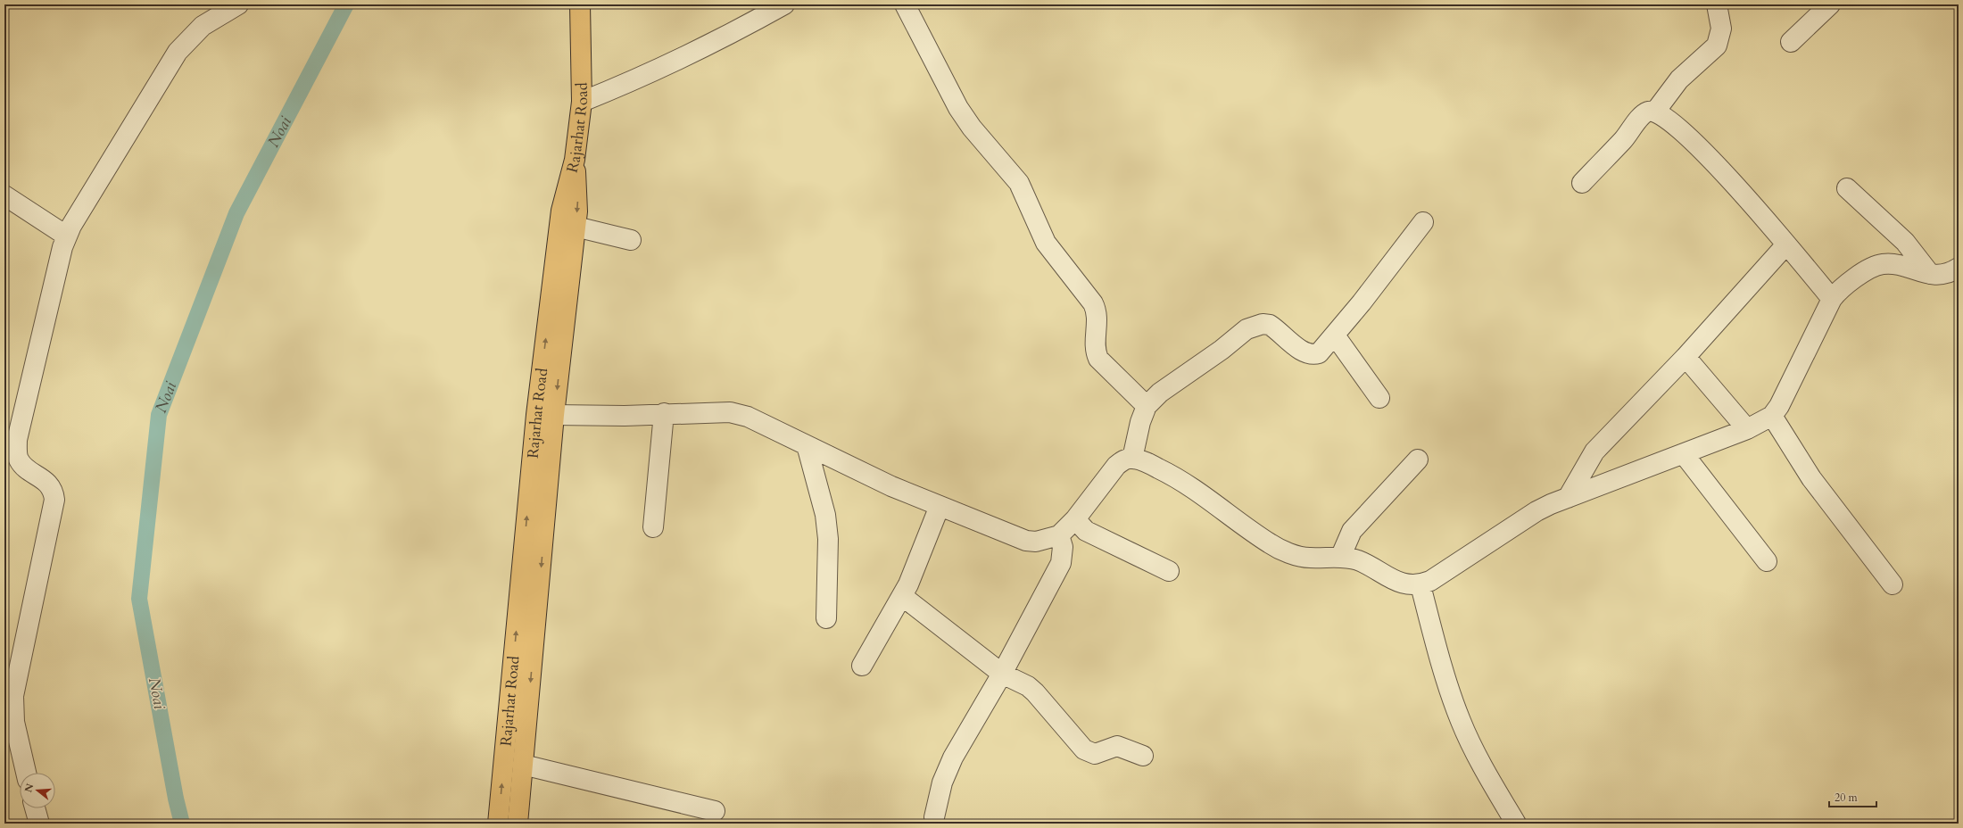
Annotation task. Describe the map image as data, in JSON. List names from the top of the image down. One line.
{"streets":{"main road":["Rajarhat Road"]},"water":["Noai"],"scale_bar":"20 m","north":"left"}
